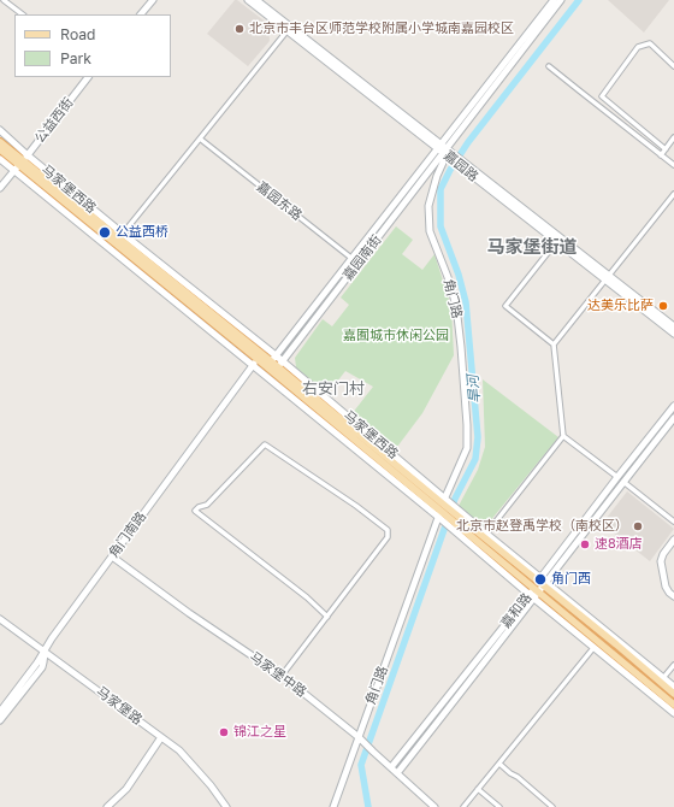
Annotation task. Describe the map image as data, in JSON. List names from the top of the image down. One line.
{"streets":{"main road":["马家堡西路"],"street":["公益西街","嘉园路","嘉园东路","嘉园南街","角门路","角门南路","嘉和路","马家堡中路","马家堡路"]},"crossings":[["公益西街","马家堡西路"],["嘉园路","嘉园南街"],["嘉园路","角门路"],["马家堡西路","嘉园南街"],["马家堡西路","角门路"],["马家堡西路","角门南路"],["马家堡西路","嘉和路"],["嘉园东路","嘉园南街"],["嘉园南街","角门路"],["角门路","马家堡中路"],["角门南路","马家堡中路"],["角门南路","马家堡路"],["嘉和路","马家堡中路"]],"districts":["马家堡街道","右安门村"],"water":["旱河"],"parks":["嘉囿城市休闲公园"],"places":["北京市丰台区师范学校附属小学城南嘉园校区","公益西桥","达美乐比萨","北京市赵登禹学校（南校区）","速8酒店","角门西","锦江之星"],"legend":["Road","Park"]}
